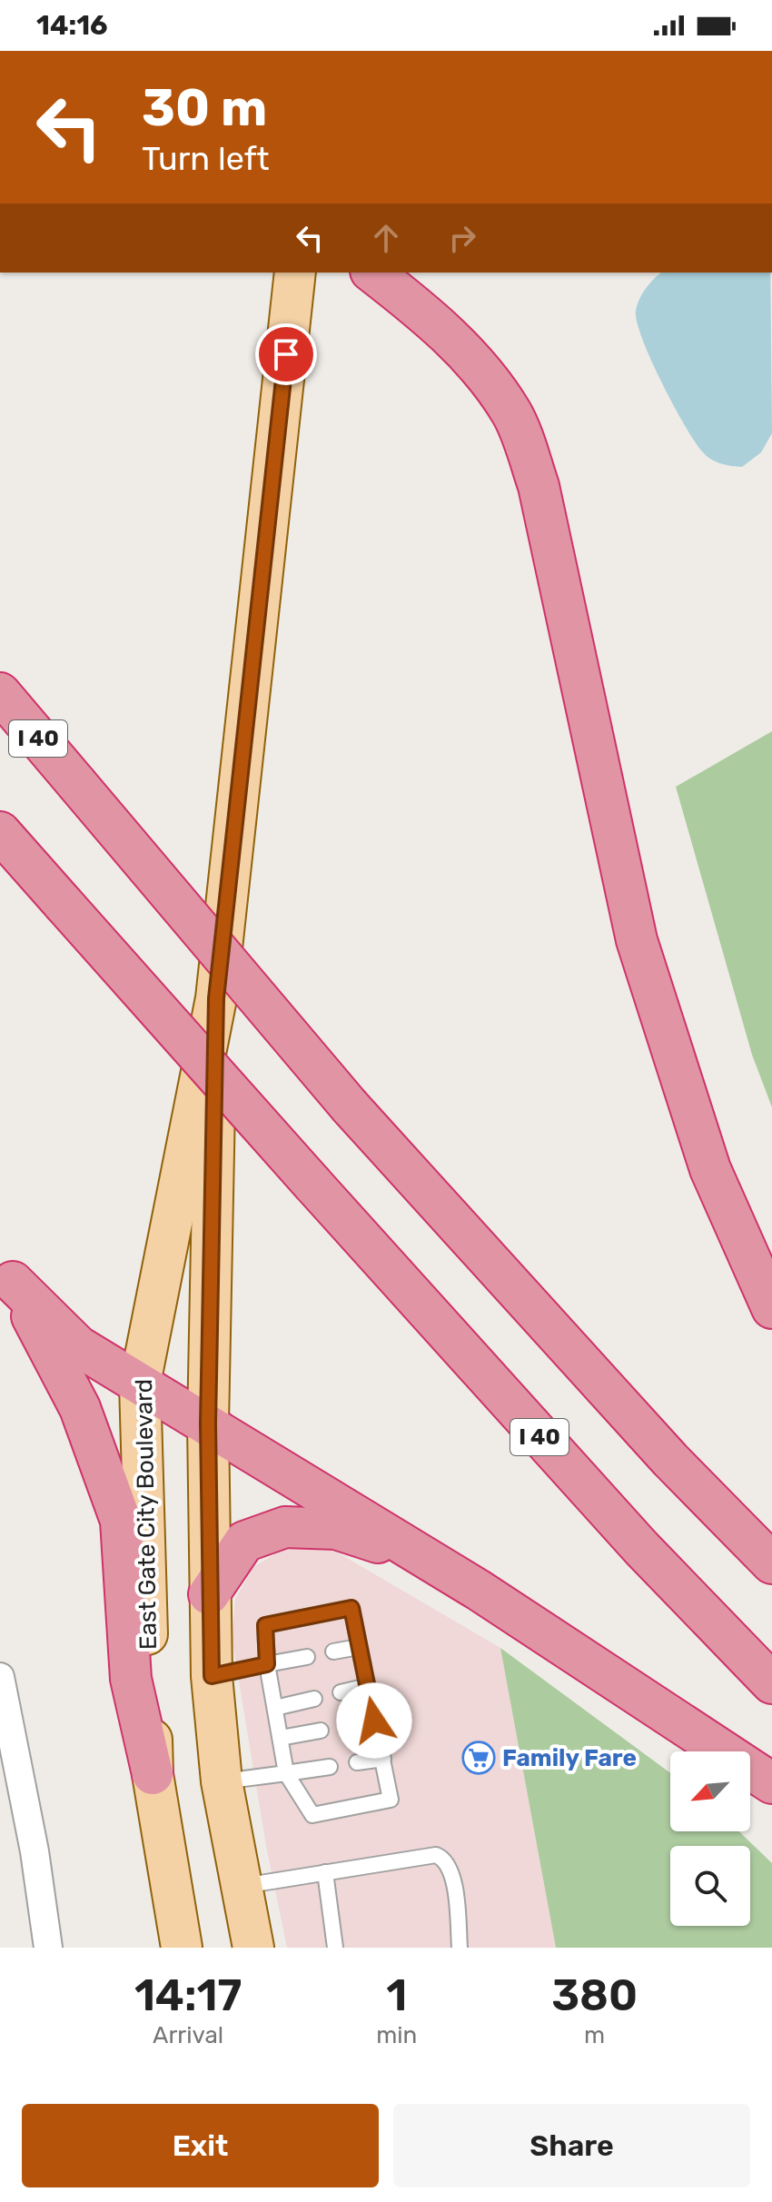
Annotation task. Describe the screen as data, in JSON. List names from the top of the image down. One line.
{"streets":{"highway":["I 40"],"main road":["East Gate City Boulevard"]},"places":{"supermarket":["Family Fare"]},"north":"bottom left","page":{"status":"14:16","turn":["30 m","Turn left"],"eta":["14:17","Arrival","1","min","380","m"],"buttons":["Exit","Share"]}}
